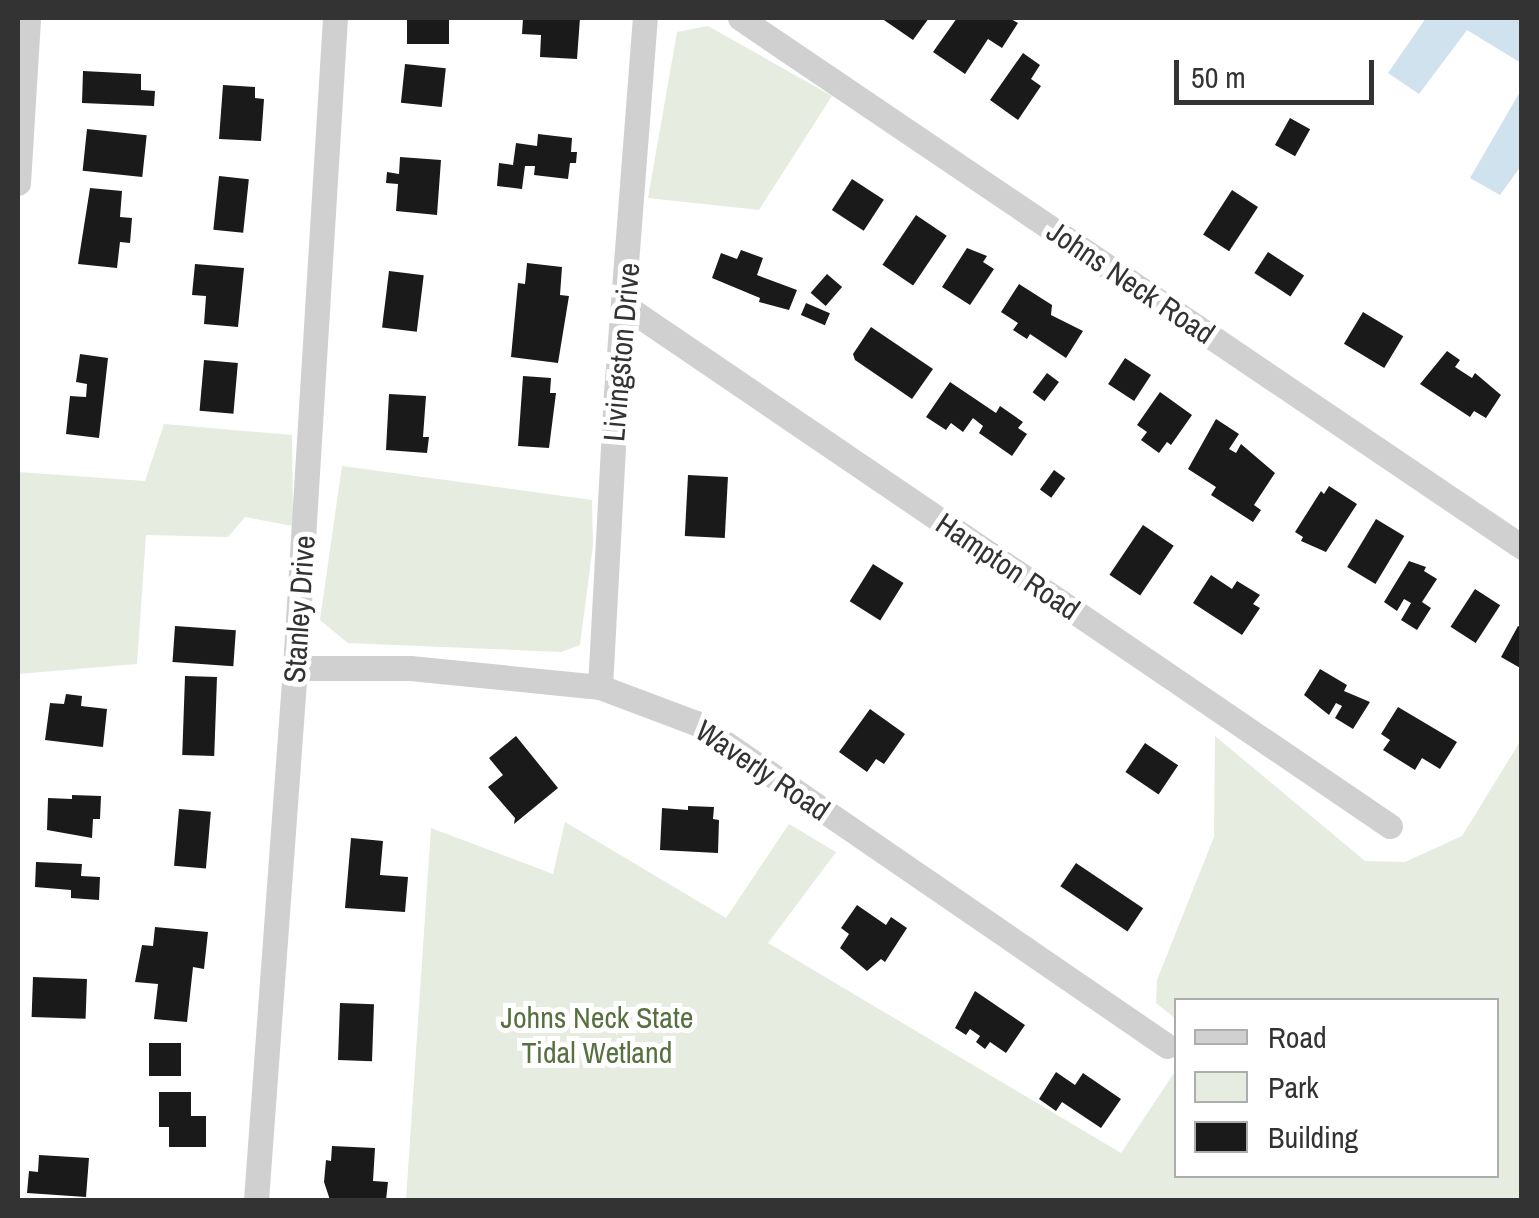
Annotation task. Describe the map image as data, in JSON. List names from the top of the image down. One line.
{"streets":{"street":["Johns Neck Road","Livingston Drive","Hampton Road","Stanley Drive","Waverly Road"]},"crossings":[["Livingston Drive","Hampton Road"],["Livingston Drive","Waverly Road"],["Stanley Drive","Waverly Road"]],"parks":["Johns Neck State Tidal Wetland"],"legend":["Road","Park","Building"],"scale_bar":"50 m"}
